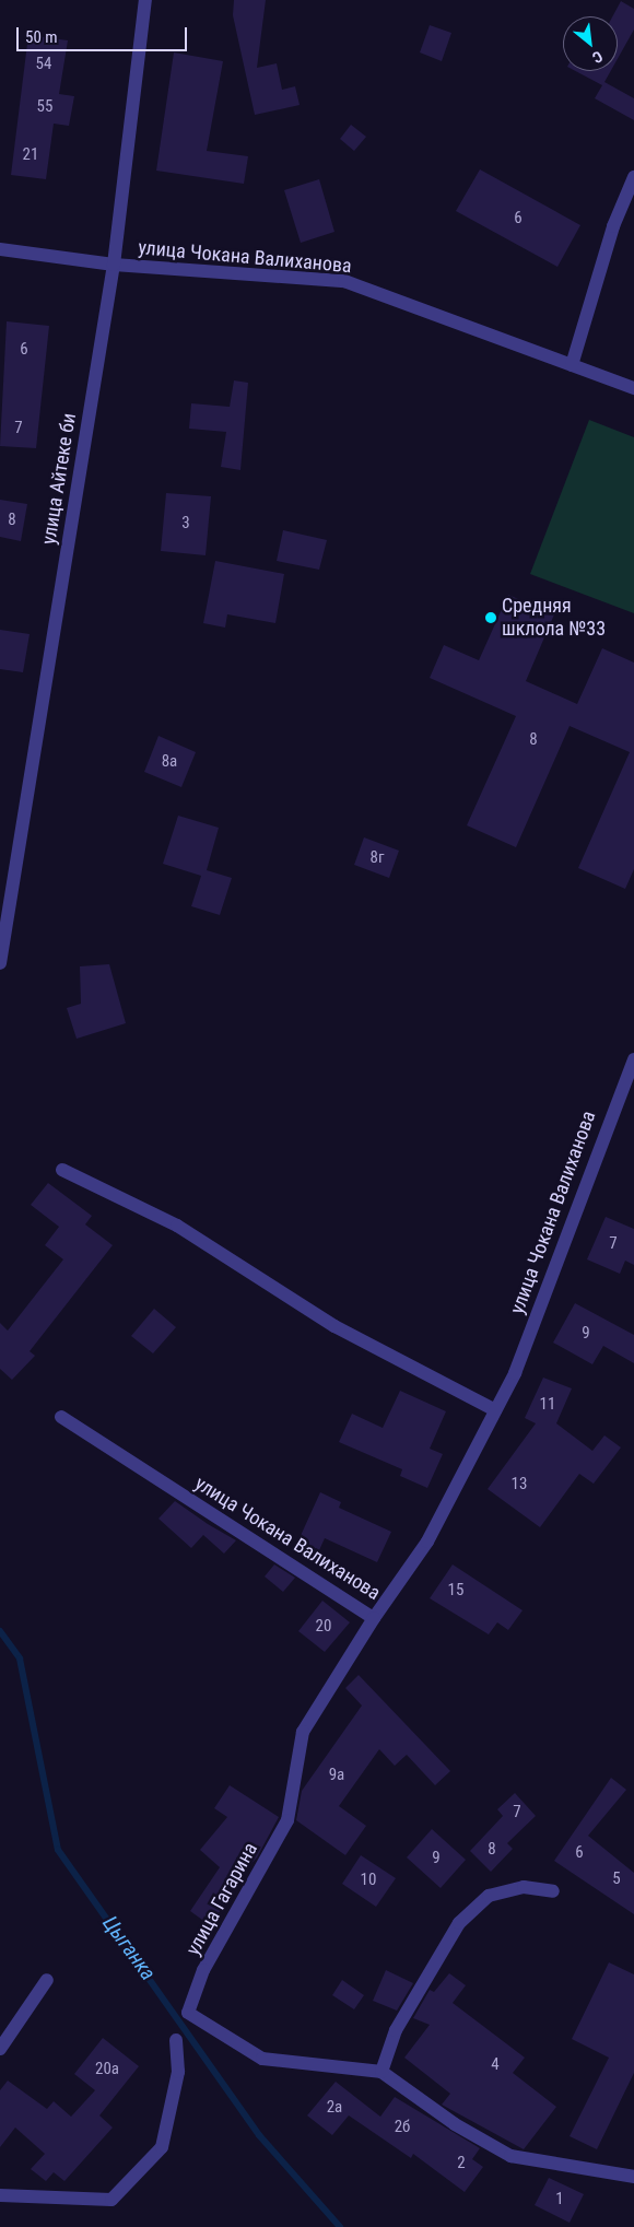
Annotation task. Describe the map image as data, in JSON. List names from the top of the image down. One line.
{"streets":{"street":["улица Чокана Валиханова","улица Айтеке би","улица Гагарина"]},"crossings":[["улица Чокана Валиханова","улица Айтеке би"],["улица Чокана Валиханова","улица Гагарина"]],"water":["Цыганка"],"places":["Средняя шклола №33"],"house_numbers":["54","55","21","6","6","7","8","3","8","8а","8г","7","9","11","13","15","20","9а","7","8","6","9","5","10","4","20а","2а","2б","2","1"],"scale_bar":"50 m","north":"bottom right"}
